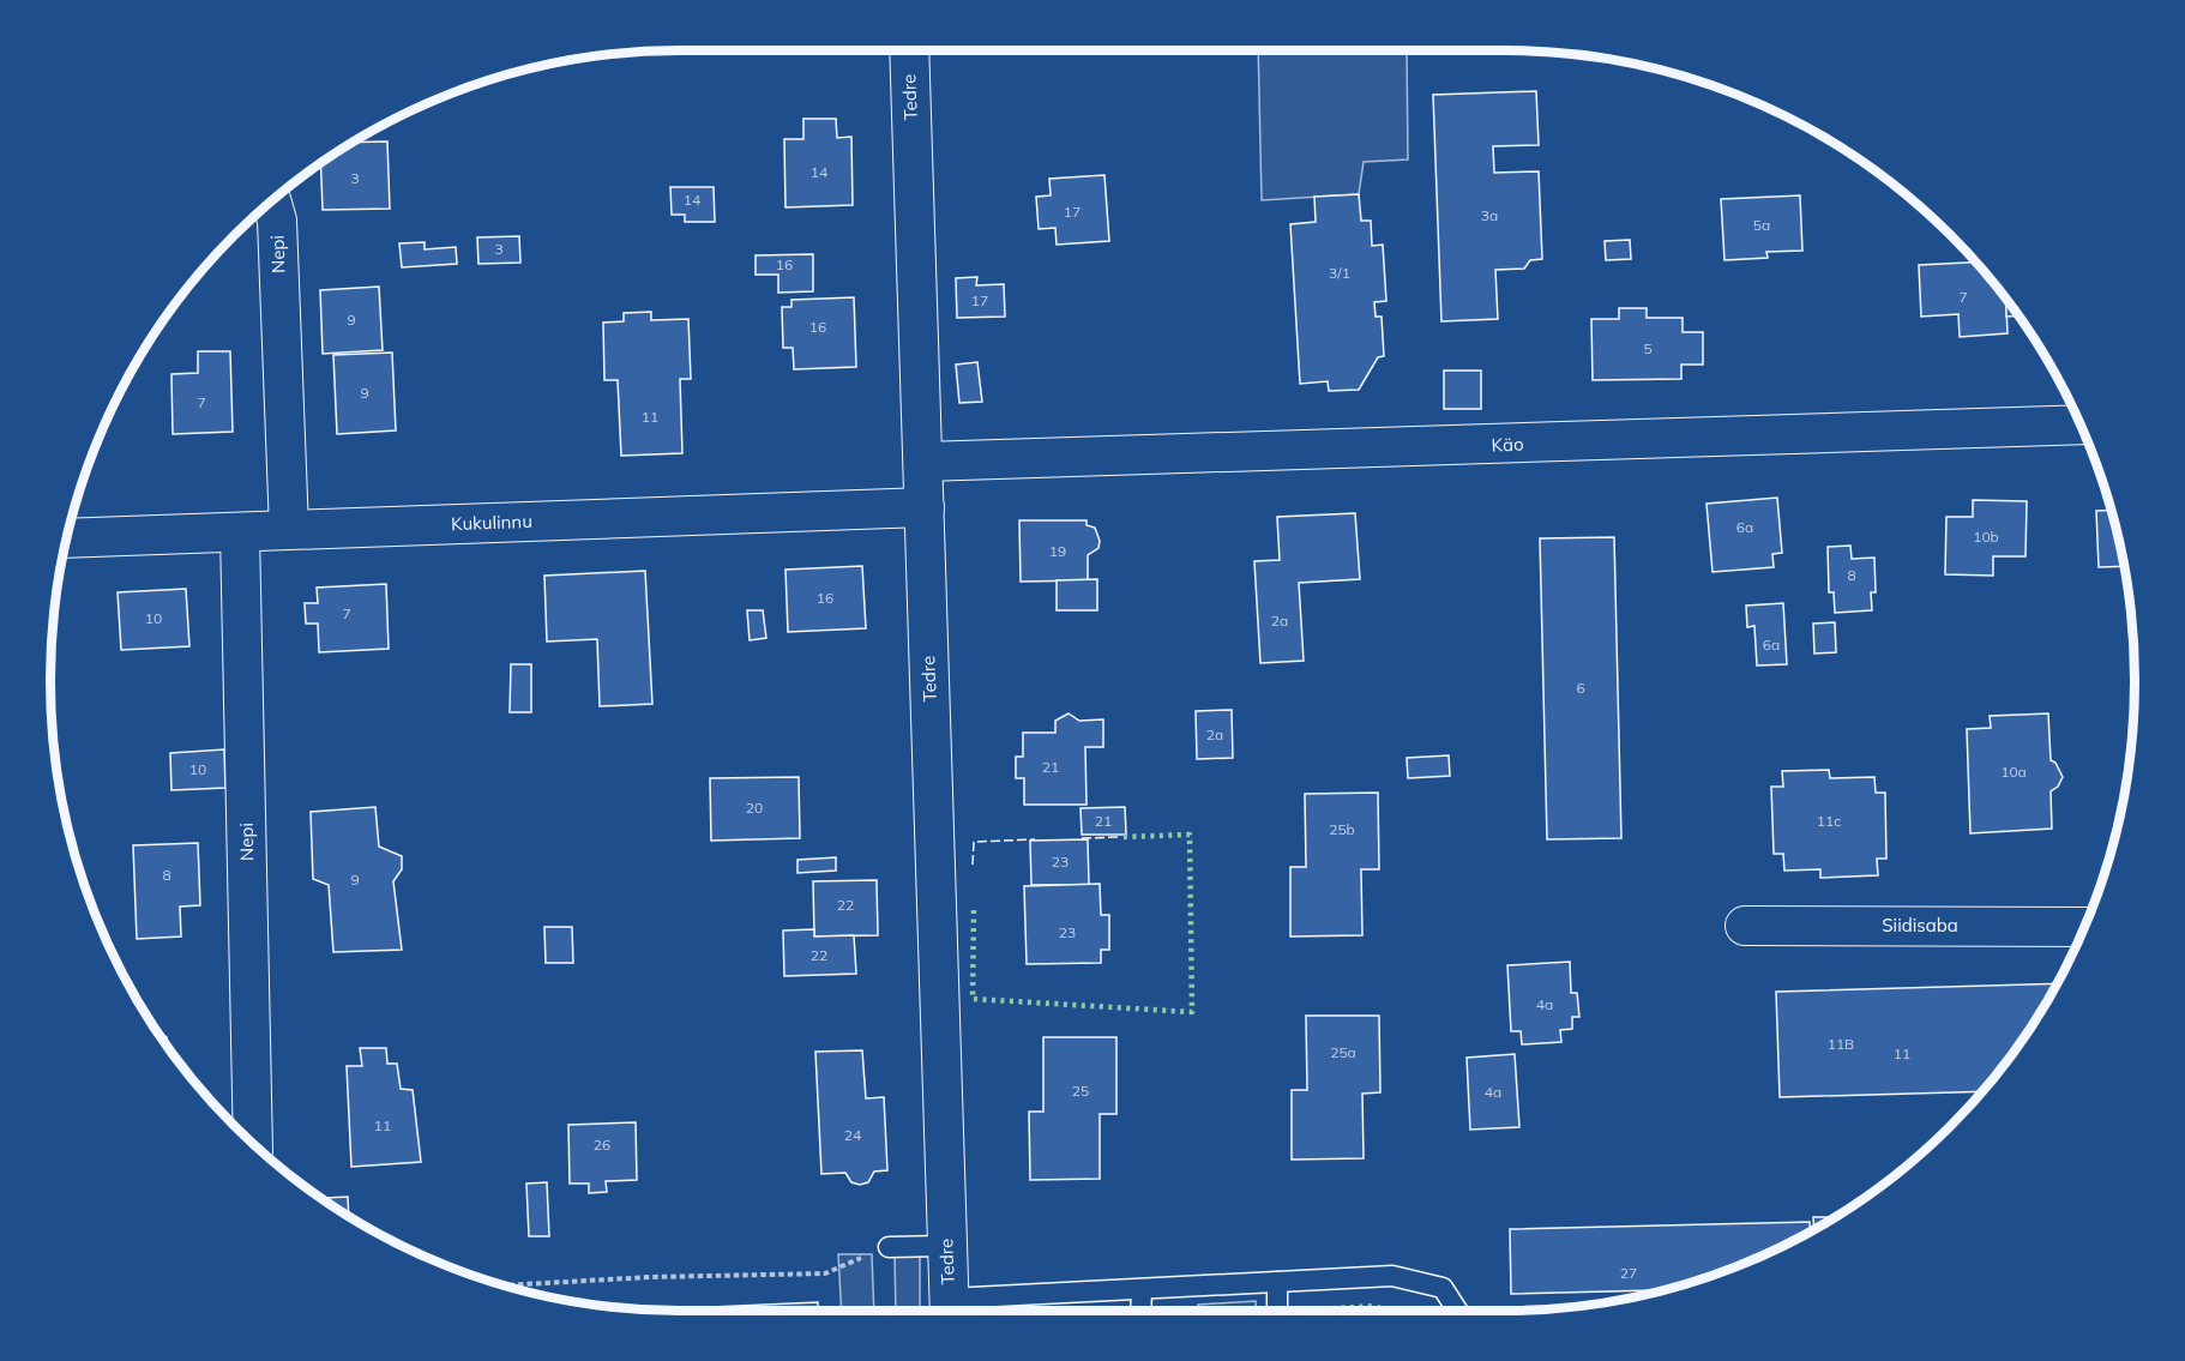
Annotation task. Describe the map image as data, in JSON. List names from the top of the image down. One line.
{"streets":{"street":["Tedre","Nepi","Käo","Kukulinnu","Siidisaba"]},"crossings":[["Tedre","Käo"],["Tedre","Kukulinnu"],["Nepi","Kukulinnu"]],"house_numbers":["14","3","14","17","3a","5a","3","16","3/1","7","17","9","16","5","9","7","11","6a","10b","19","8","16","7","10","2a","6a","6","2a","21","10","10a","20","21","11c","25b","23","8","9","22","23","22","4a","11B","25a","11","25","4a","11","24","26","27"]}
